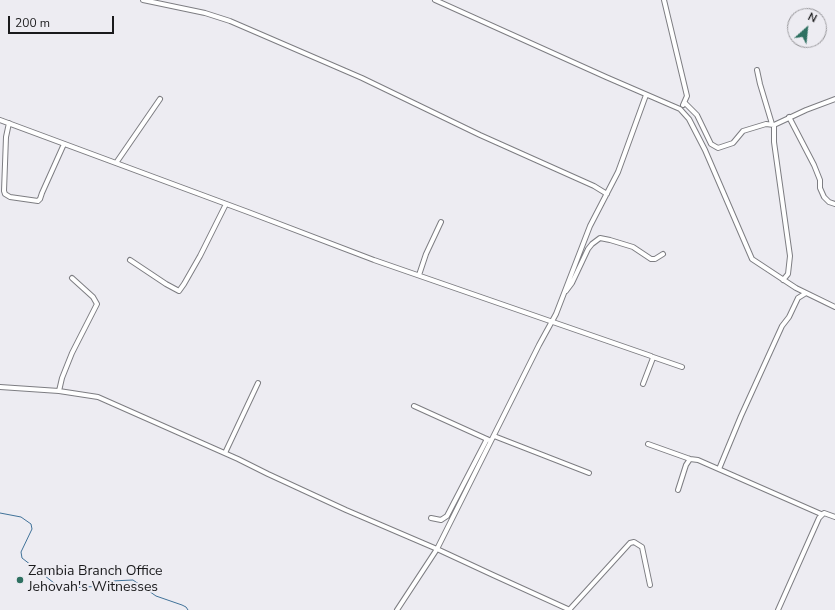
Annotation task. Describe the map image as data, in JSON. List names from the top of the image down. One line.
{"places":["Zambia Branch Office Jehovah's Witnesses"],"scale_bar":"200 m","north":"top right"}
